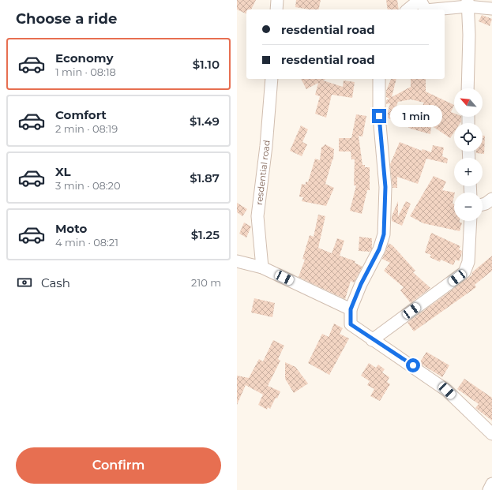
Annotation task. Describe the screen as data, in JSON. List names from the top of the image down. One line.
{"streets":{"street":["resdential road"]},"north":"top left","page":{"heading":"Choose a ride","banner":["resdential road","resdential road"],"list":[{"name":"Economy","note":"1 min · 08:18","value":"$1.10"},{"name":"Comfort","note":"2 min · 08:19","value":"$1.49"},{"name":"XL","note":"3 min · 08:20","value":"$1.87"},{"name":"Moto","note":"4 min · 08:21","value":"$1.25"}],"map_buttons":["+","−"],"bubble":"1 min","pay":["Cash","210 m"],"buttons":"Confirm"}}
